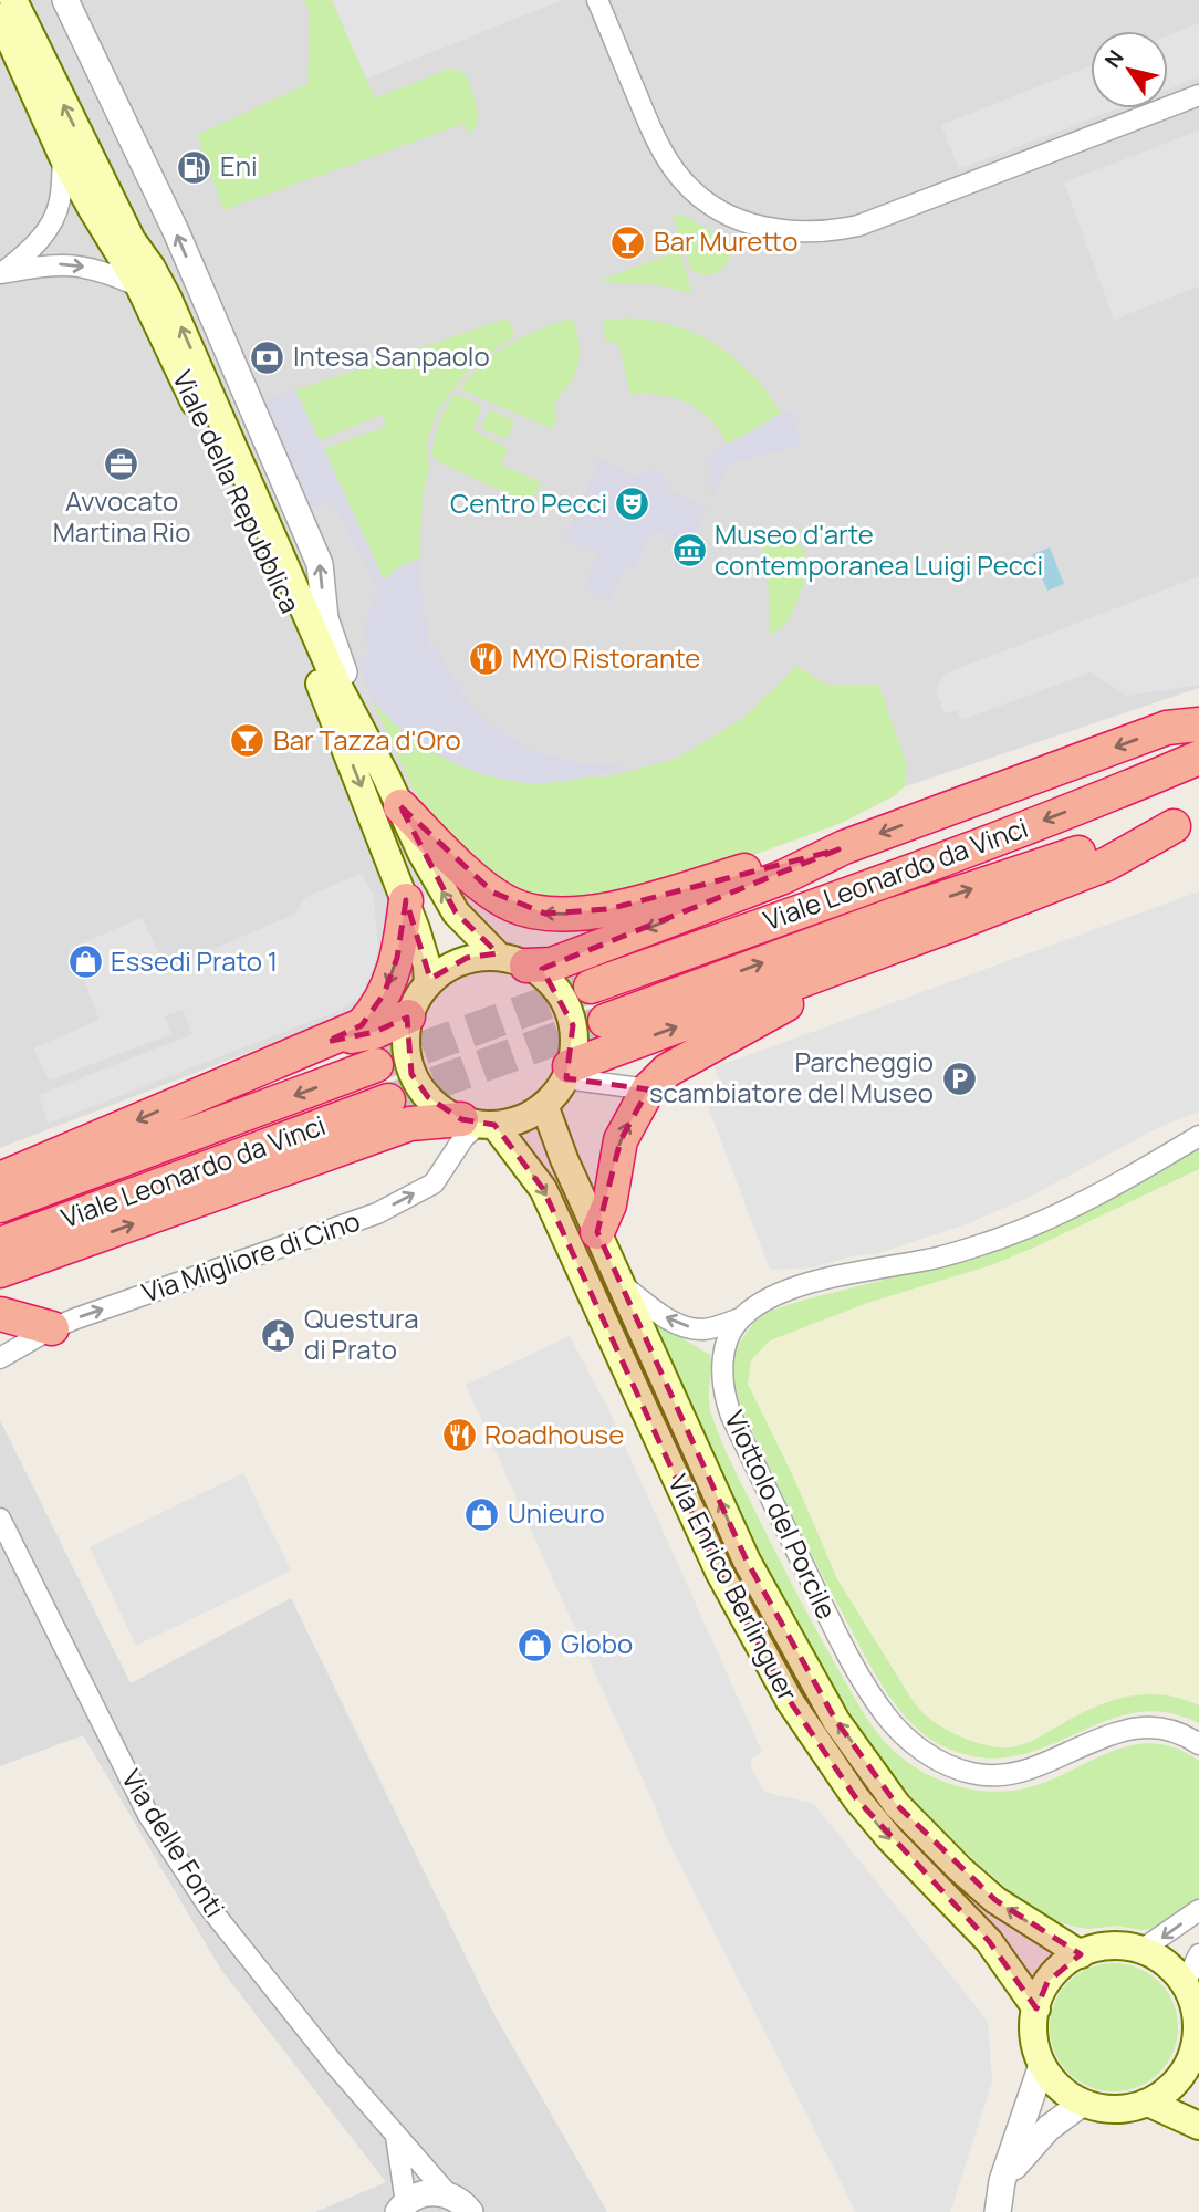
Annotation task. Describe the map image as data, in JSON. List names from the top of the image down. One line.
{"streets":{"highway":["Viale Leonardo da Vinci"],"main road":["Viale della Repubblica","Via Enrico Berlinguer"],"street":["Via Migliore di Cino","Viottolo del Porcile","Via delle Fonti"]},"crossings":[["Viale della Repubblica","Via Migliore di Cino"],["Viale della Repubblica","Via Enrico Berlinguer"],["Via Migliore di Cino","Via Enrico Berlinguer"]],"one_way":["Via Migliore di Cino"],"places":{"fuel station":["Eni"],"bar":["Bar Muretto","Bar Tazza d'Oro"],"bank":["Intesa Sanpaolo"],"office":["Avvocato Martina Rio"],"theatre":["Centro Pecci"],"museum":["Museo d'arte contemporanea Luigi Pecci"],"restaurant":["MYO Ristorante","Roadhouse"],"shop":["Essedi Prato 1","Unieuro","Globo"],"parking":["Parcheggio scambiatore del Museo"],"public building":["Questura di Prato"]},"north":"top left"}
